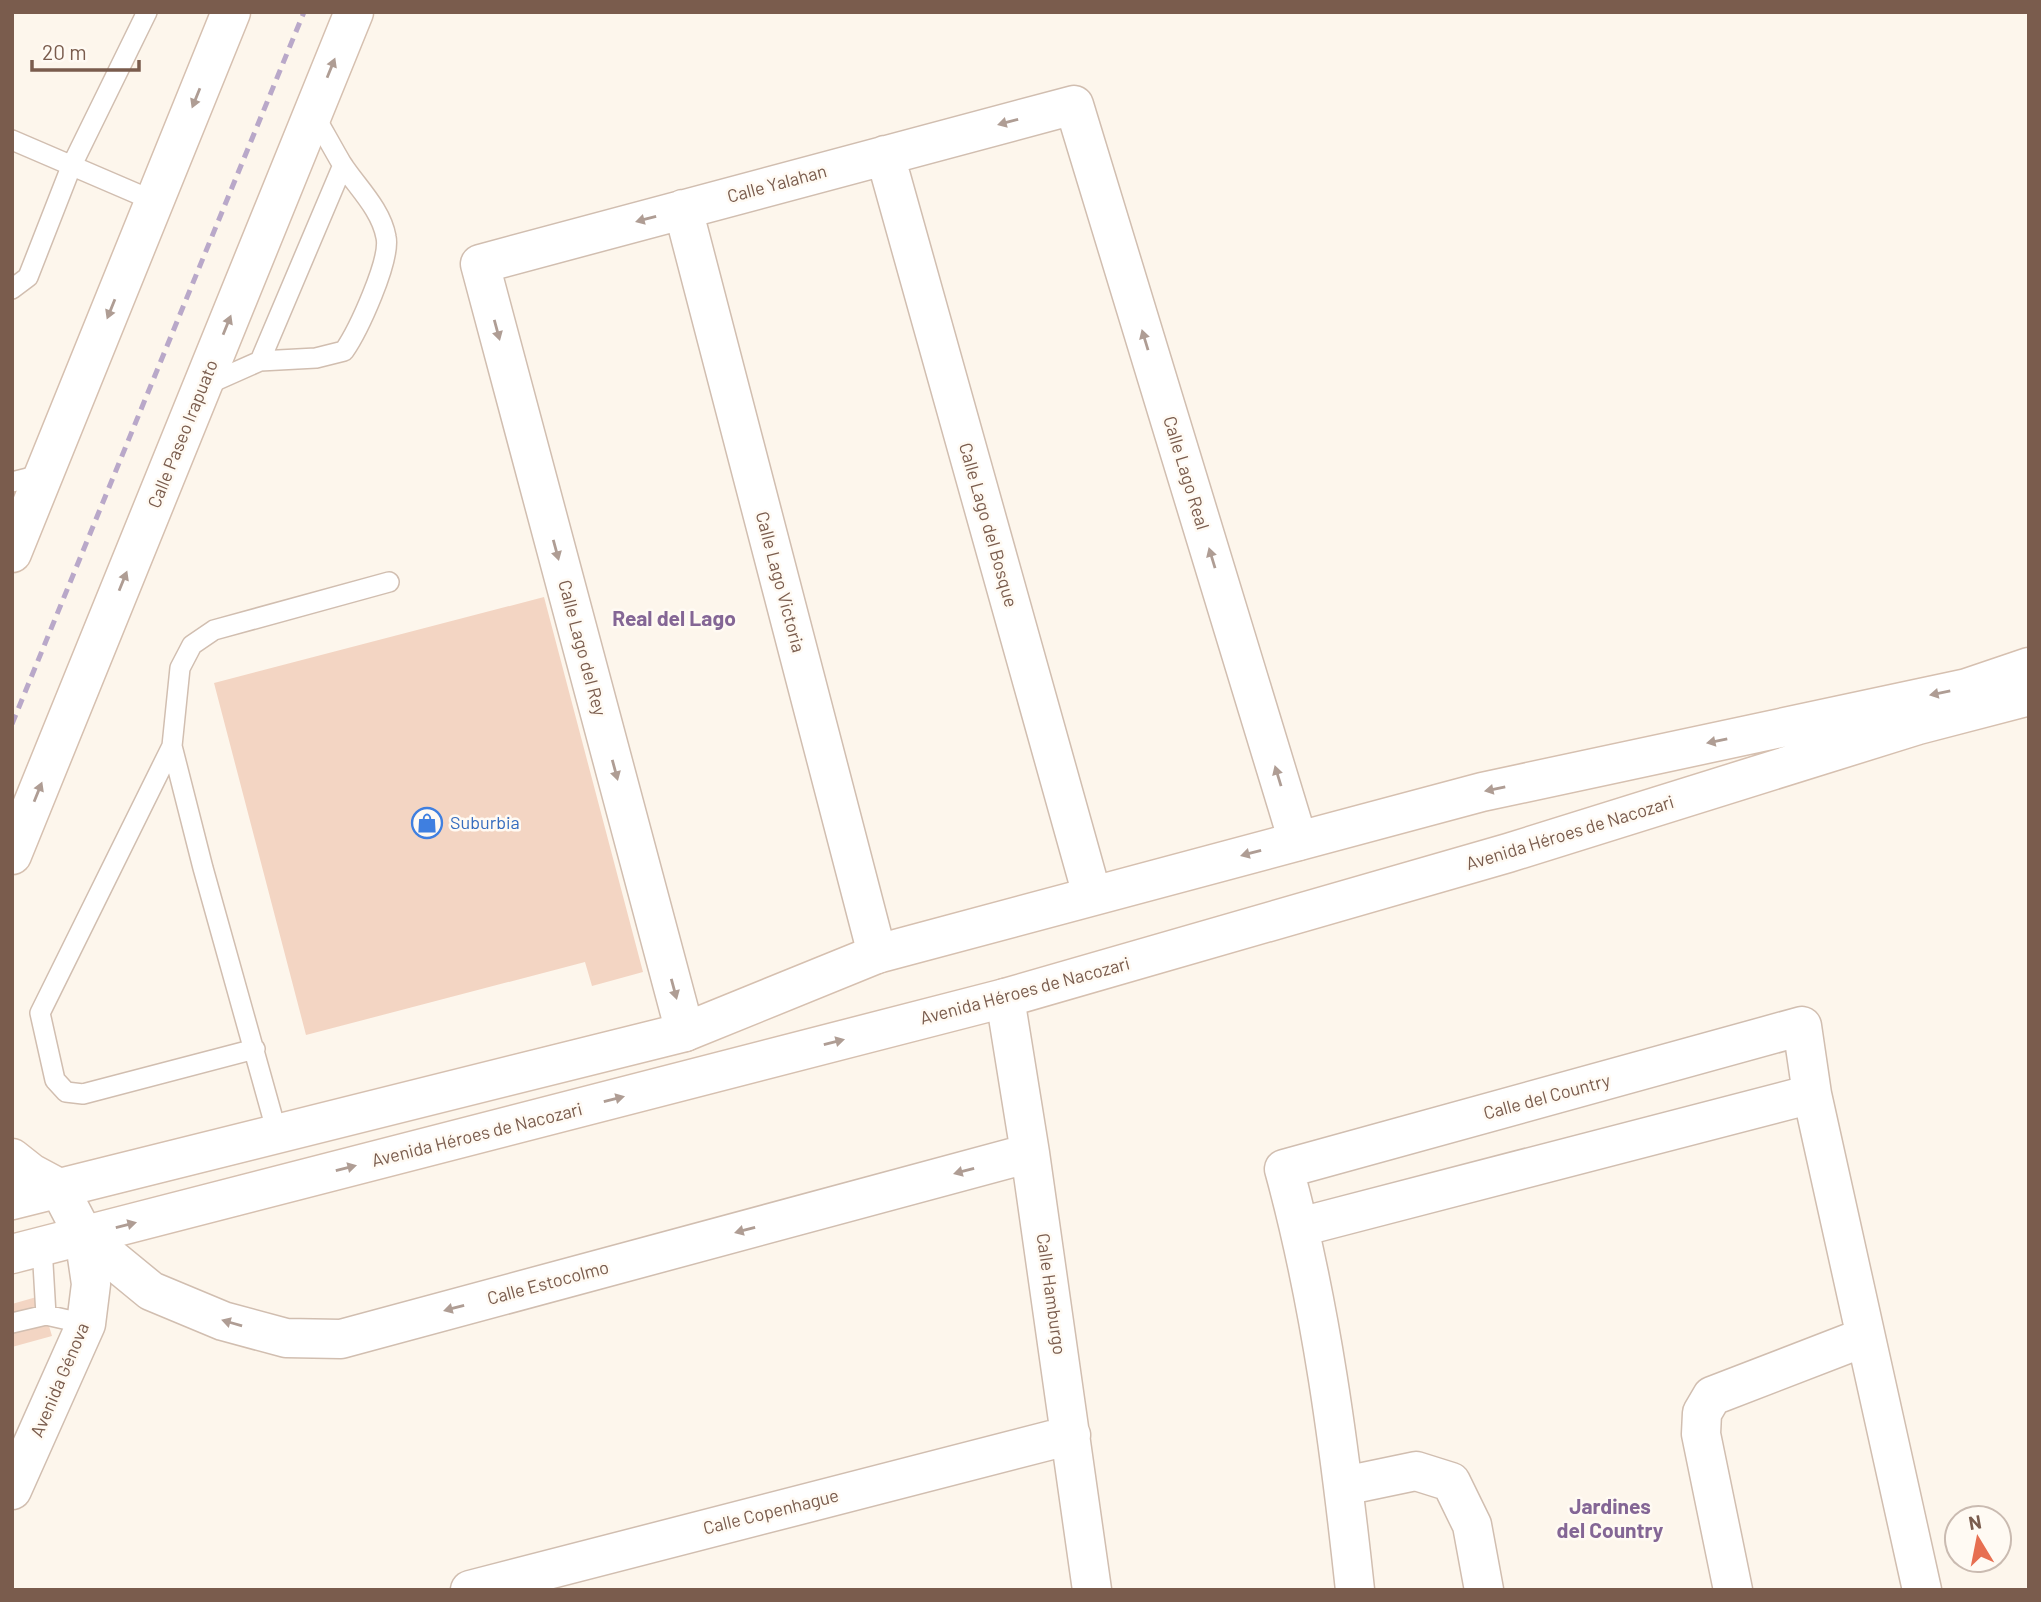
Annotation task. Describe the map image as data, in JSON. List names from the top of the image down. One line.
{"streets":{"street":["Calle Yalahan","Calle Paseo Irapuato","Calle Lago Real","Calle Lago del Bosque","Calle Lago Victoria","Calle Lago del Rey","Avenida Héroes de Nacozari","Calle del Country","Calle Estocolmo","Calle Hamburgo","Avenida Génova","Calle Copenhague"]},"crossings":[["Calle Yalahan","Calle Lago Real"],["Calle Yalahan","Calle Lago del Bosque"],["Calle Yalahan","Calle Lago Victoria"],["Calle Yalahan","Calle Lago del Rey"],["Calle Lago Real","Avenida Héroes de Nacozari"],["Calle Lago del Bosque","Avenida Héroes de Nacozari"],["Calle Lago Victoria","Avenida Héroes de Nacozari"],["Calle Lago del Rey","Avenida Héroes de Nacozari"],["Avenida Héroes de Nacozari","Calle Estocolmo"],["Avenida Héroes de Nacozari","Calle Hamburgo"],["Avenida Héroes de Nacozari","Avenida Génova"],["Calle Estocolmo","Calle Hamburgo"],["Calle Estocolmo","Avenida Génova"],["Calle Hamburgo","Calle Copenhague"]],"one_way":["Calle Yalahan","Calle Lago Real","Calle Lago del Rey","Calle Estocolmo"],"districts":["Real del Lago","Jardines del Country"],"places":{"shop":["Suburbia"]},"scale_bar":"20 m","north":"top"}
